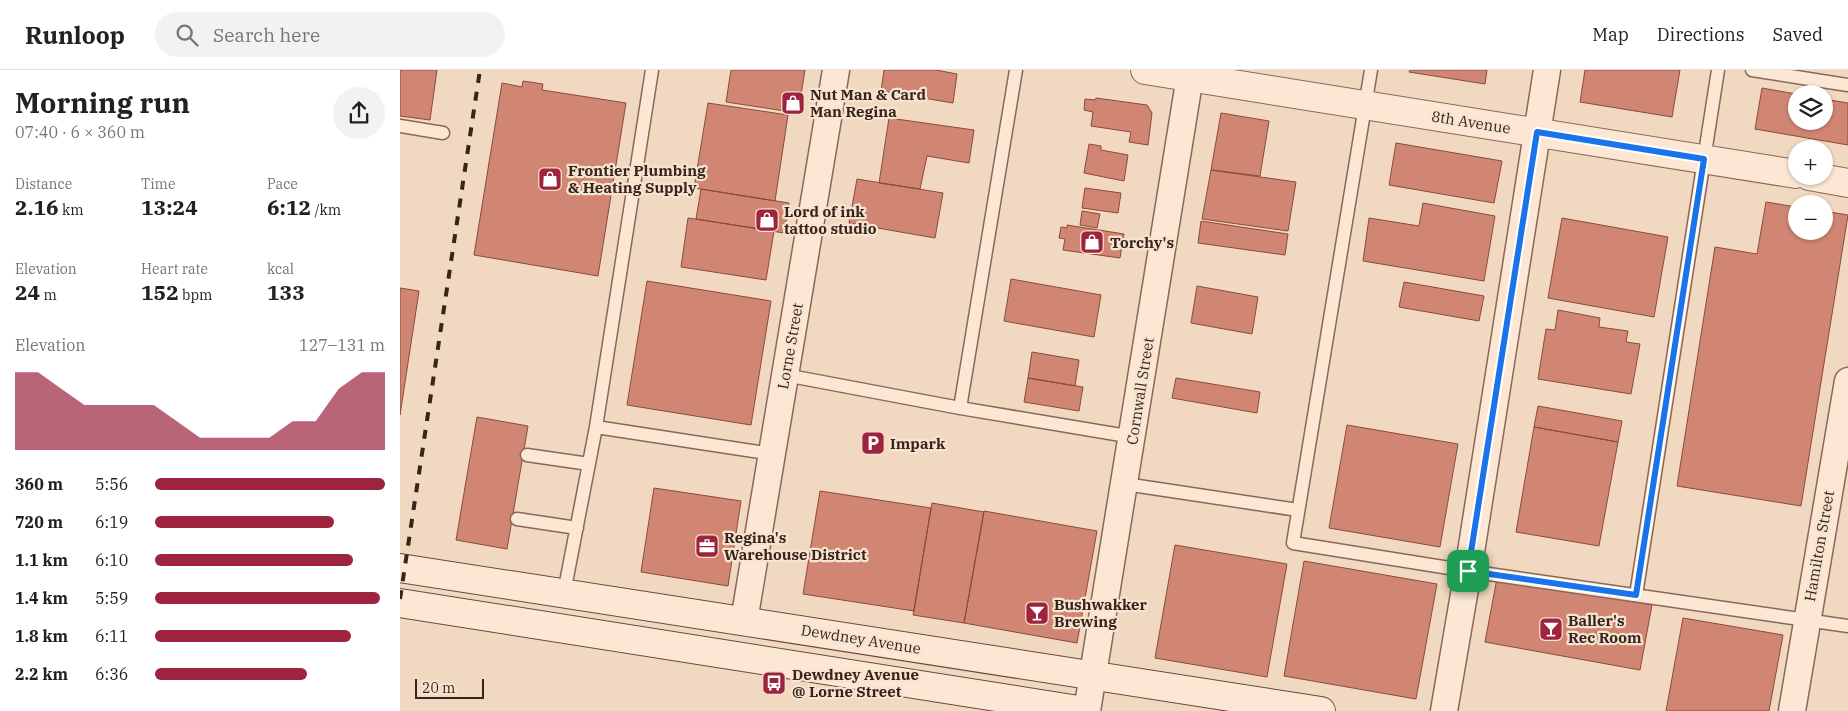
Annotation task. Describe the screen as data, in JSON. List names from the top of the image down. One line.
{"streets":{"main road":["8th Avenue","Dewdney Avenue"],"street":["Lorne Street","Cornwall Street","Hamilton Street"]},"crossings":[["8th Avenue","Cornwall Street"],["Lorne Street","Dewdney Avenue"],["Cornwall Street","Dewdney Avenue"]],"places":{"shop":["Nut Man & Card Man Regina","Frontier Plumbing & Heating Supply","Lord of ink tattoo studio","Torchy's"],"parking":["Impark"],"office":["Regina's Warehouse District"],"bar":["Bushwakker Brewing","Baller's Rec Room"],"bus stop":["Dewdney Avenue @ Lorne Street"]},"scale_bar":"20 m","page":{"header":"Runloop","search":"Search here","nav":["Map","Directions","Saved"],"heading":["Morning run","07:40 · 6 × 360 m"],"map_buttons":["+","−"],"stats":[["Distance","2.16 km"],["Time","13:24"],["Pace","6:12 /km"],["Elevation","24 m"],["Heart rate","152 bpm"],["kcal","133"]],"chart":["Elevation","127–131 m"],"list":[{"name":"360 m","note":"5:56"},{"name":"720 m","note":"6:19"},{"name":"1.1 km","note":"6:10"},{"name":"1.4 km","note":"5:59"},{"name":"1.8 km","note":"6:11"},{"name":"2.2 km","note":"6:36"}],"scale":"20 m"}}
